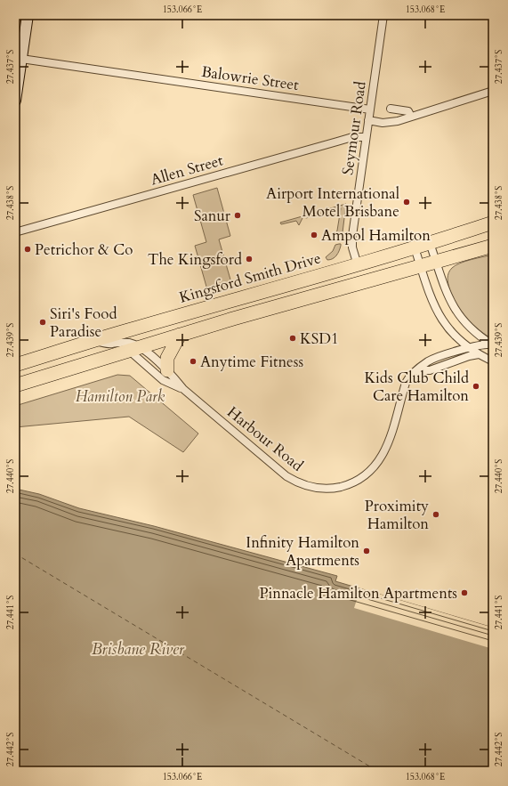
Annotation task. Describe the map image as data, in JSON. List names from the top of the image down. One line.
{"streets":{"highway":["Kingsford Smith Drive"],"street":["Balowrie Street","Seymour Road","Allen Street","Harbour Road"]},"crossings":[["Balowrie Street","Seymour Road"],["Seymour Road","Allen Street"],["Seymour Road","Kingsford Smith Drive"],["Kingsford Smith Drive","Harbour Road"]],"water":["Brisbane River"],"parks":["Hamilton Park"],"places":["Airport International Motel Brisbane","Sanur","Ampol Hamilton","Petrichor & Co","The Kingsford","Siri's Food Paradise","KSD1","Anytime Fitness","Kids Club Child Care Hamilton","Proximity Hamilton","Infinity Hamilton Apartments","Pinnacle Hamilton Apartments"],"coordinates":["153.066°E","153.068°E","27.437°S","27.438°S","27.439°S","27.440°S","27.441°S","27.442°S"]}
